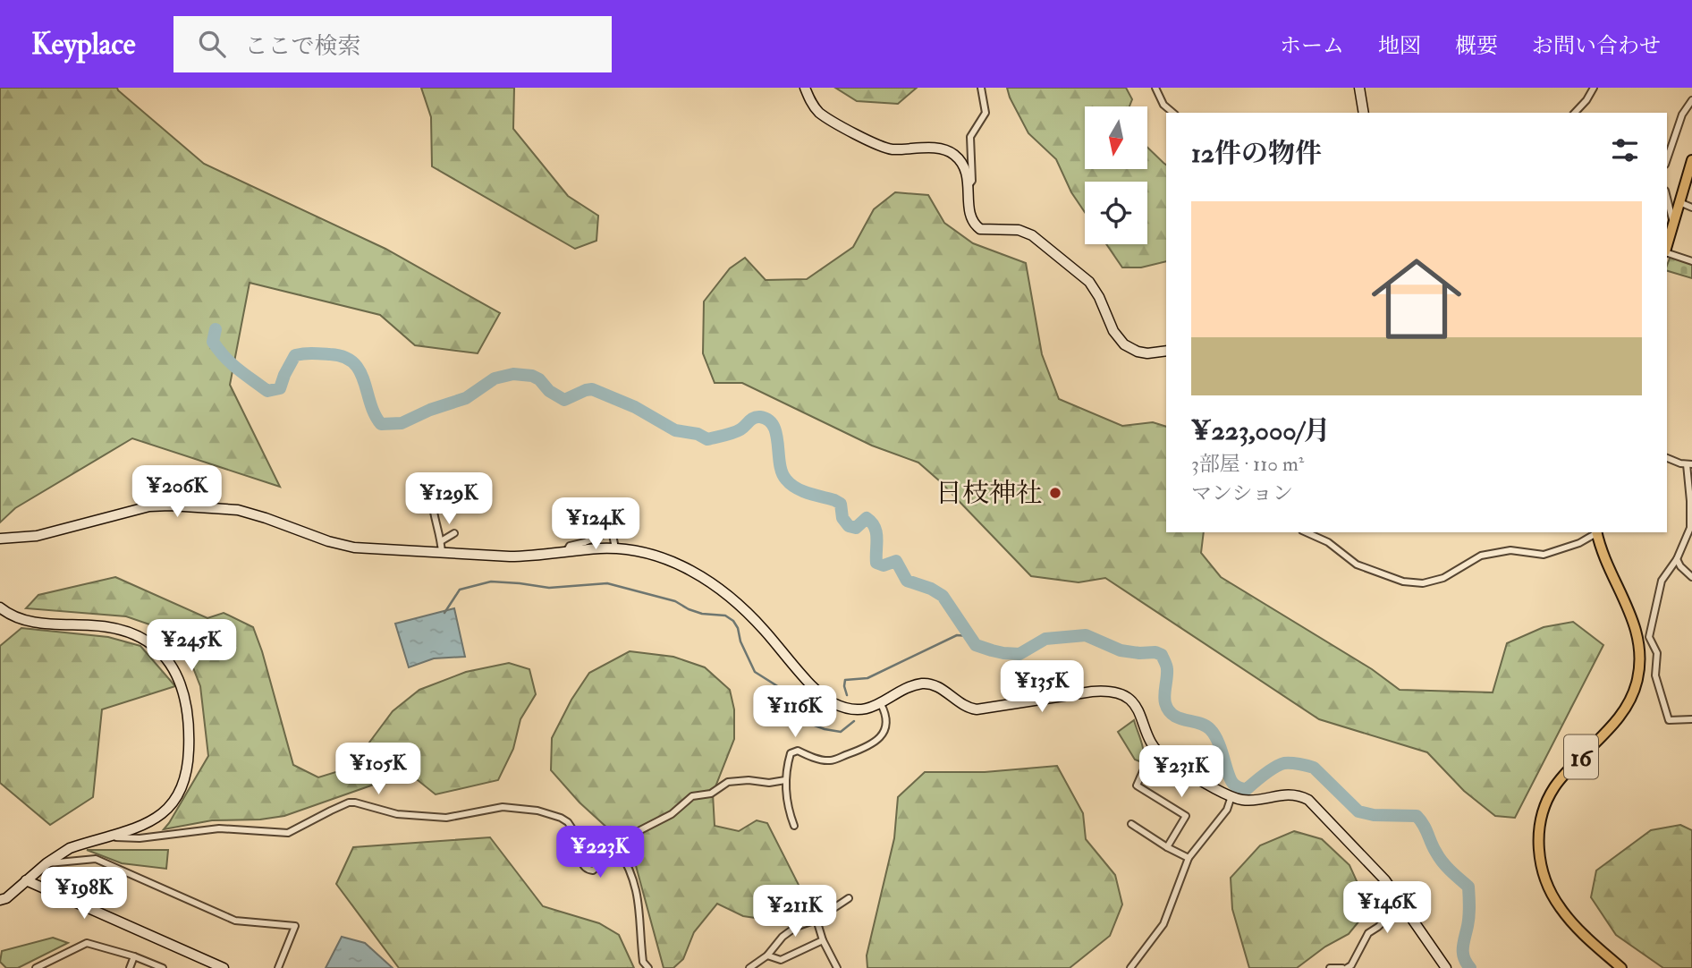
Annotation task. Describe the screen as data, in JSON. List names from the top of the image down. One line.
{"streets":{"main road":["16"]},"places":["日枝神社"],"north":"bottom","page":{"header":"Keyplace","search":"ここで検索","nav":["ホーム","地図","概要","お問い合わせ"],"heading":"12件の物件","list":[{"name":"¥223,000/月","note":"3部屋 · 110 m² · マンション"}],"price":["¥206K","¥129K","¥124K","¥245K","¥135K","¥116K","¥105K","¥231K","¥223K","¥198K","¥146K","¥211K"]}}
